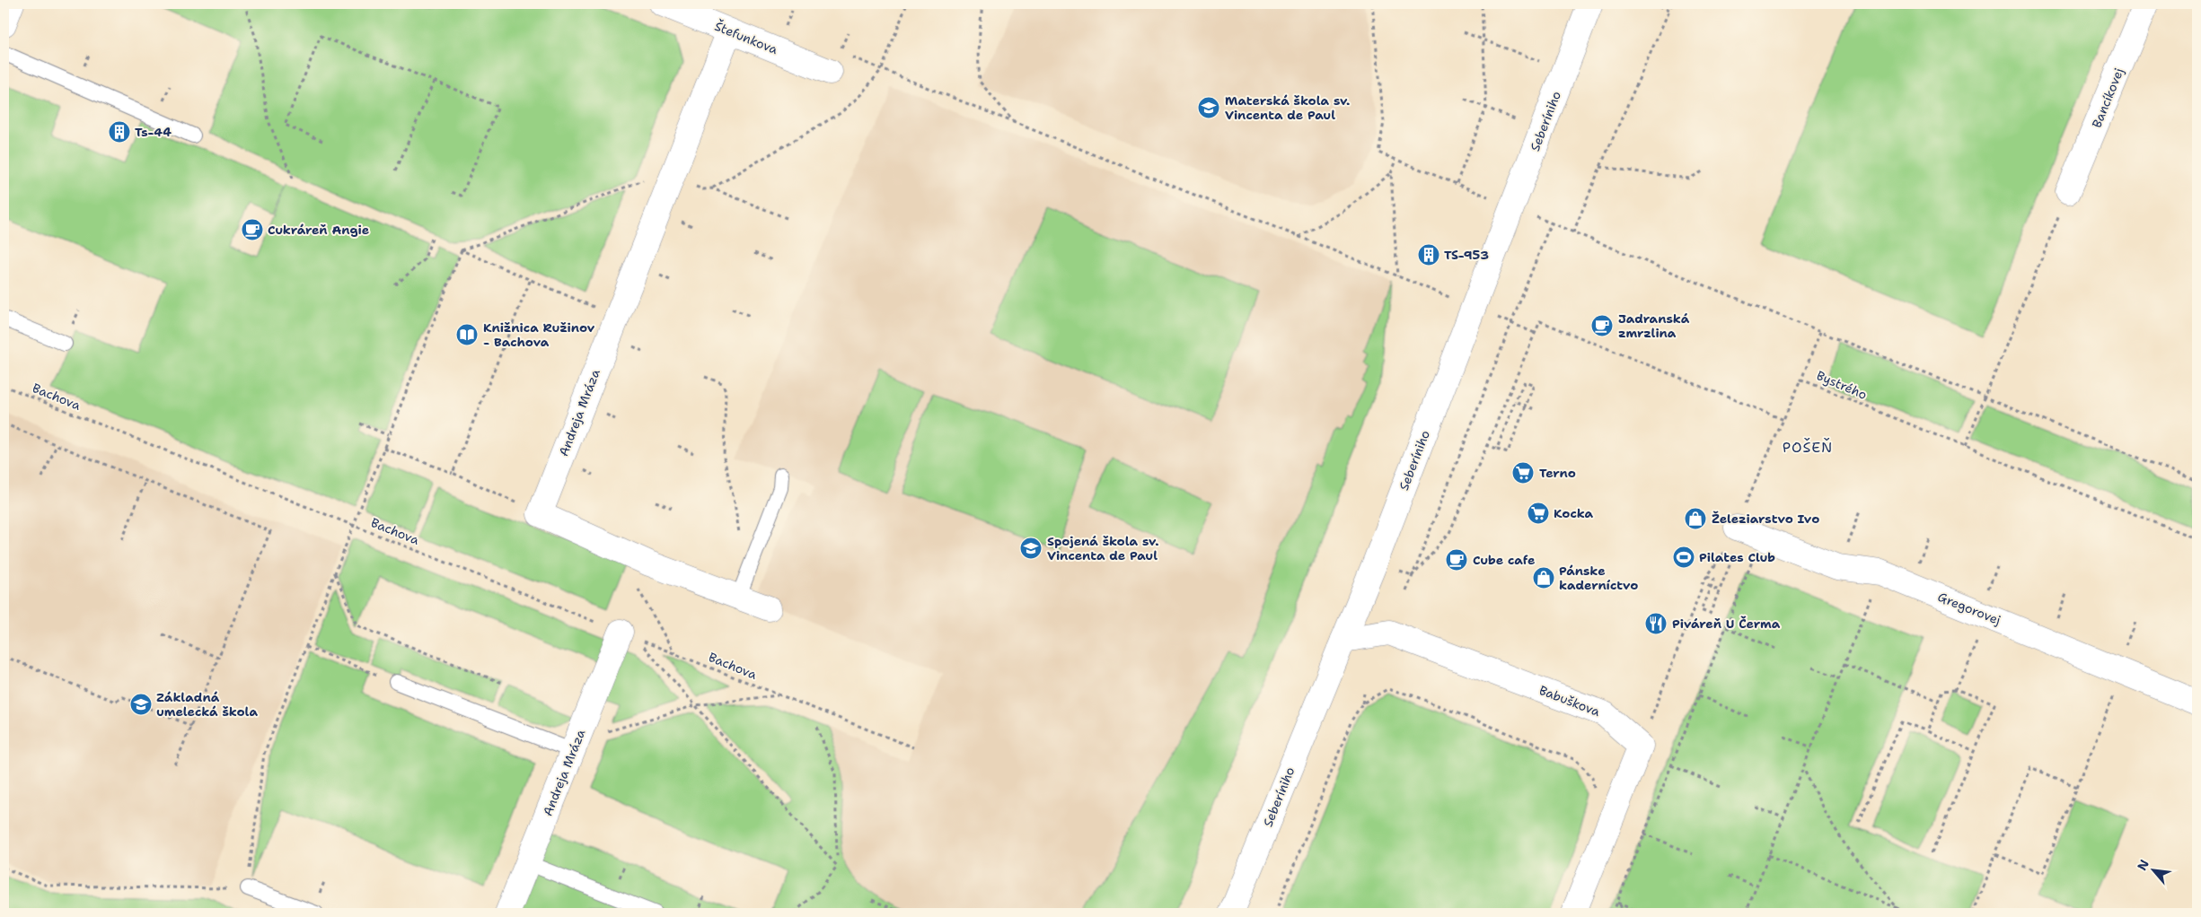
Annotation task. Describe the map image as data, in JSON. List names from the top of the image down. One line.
{"streets":{"street":["Štefunkova","Bancíkovej","Seberíniho","Andreja Mráza","Gregorovej","Babuškova"],"path":["Bystrého","Bachova"]},"crossings":[["Štefunkova","Andreja Mráza"],["Seberíniho","Babuškova"],["Bachova","Andreja Mráza"]],"districts":["POŠEŇ"],"places":{"school or university":["Materská škola sv. Vincenta de Paul","Spojená škola sv. Vincenta de Paul","Základná umelecká škola"],"building":["Ts-44","TS-953"],"cafe":["Cukráreň Angie","Jadranská zmrzlina","Cube cafe"],"library":["Knižnica Ružinov - Bachova"],"supermarket":["Terno","Kocka"],"shop":["Železiarstvo Ivo","Pánske kaderníctvo"],"sports":["Pilates Club"],"restaurant":["Piváreň U Čerma"]},"north":"top left"}
